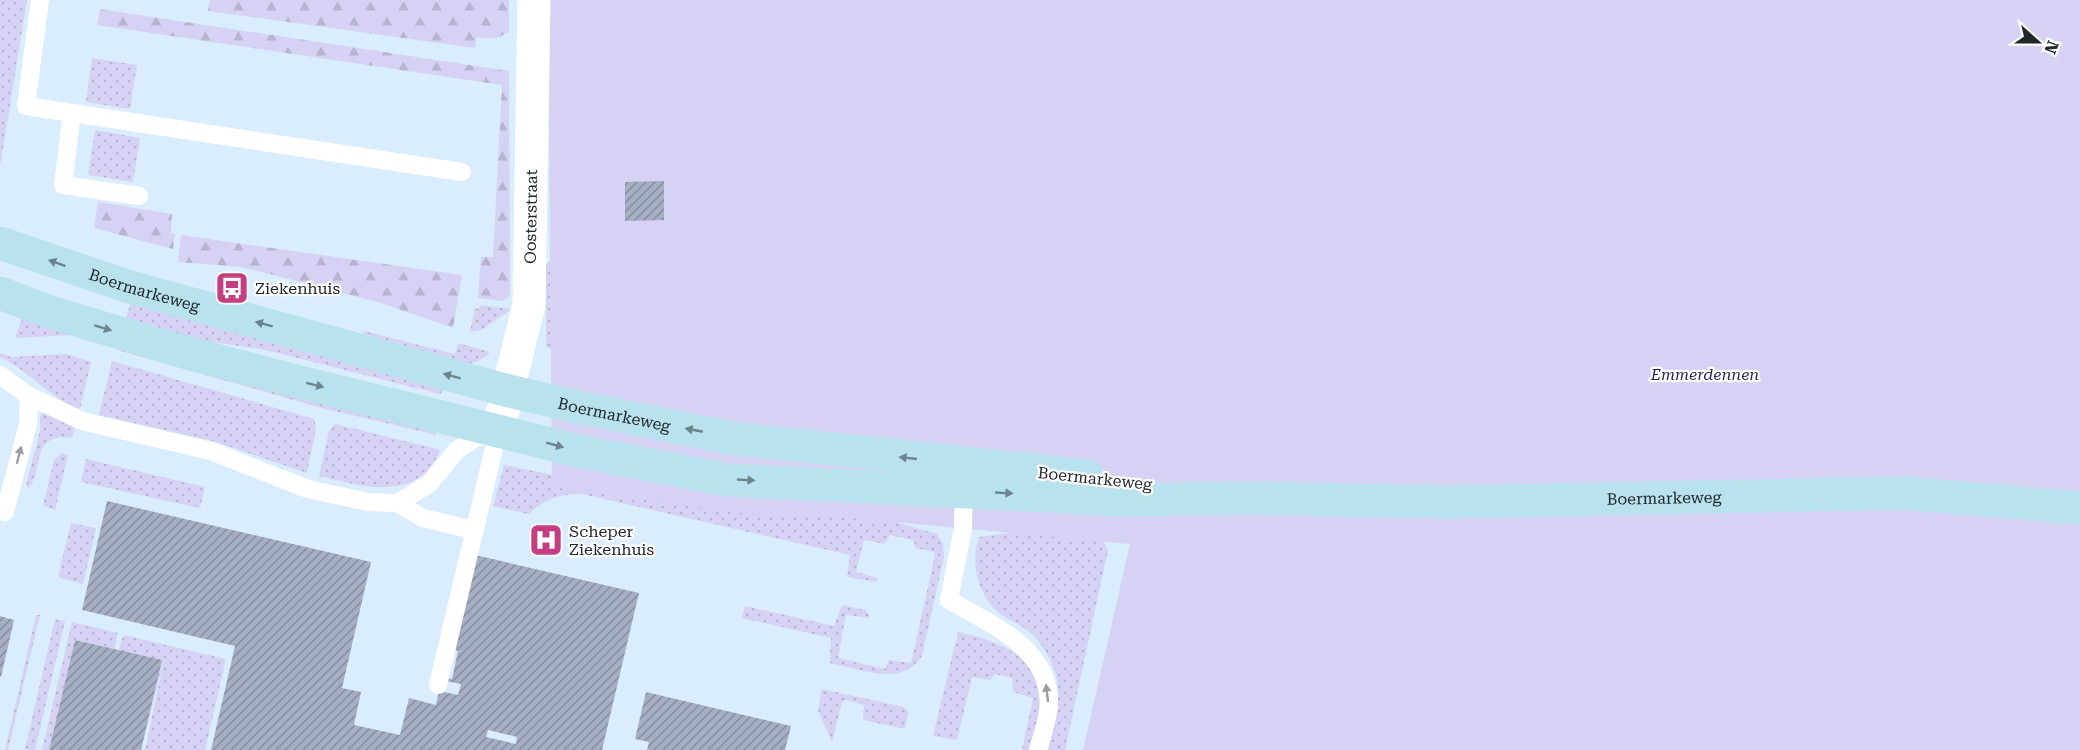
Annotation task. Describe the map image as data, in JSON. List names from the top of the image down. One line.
{"streets":{"street":["Oosterstraat","Boermarkeweg"]},"crossings":[["Oosterstraat","Boermarkeweg"]],"parks":["Emmerdennen"],"places":{"bus stop":["Ziekenhuis"],"hospital":["Scheper Ziekenhuis"]},"north":"right"}
